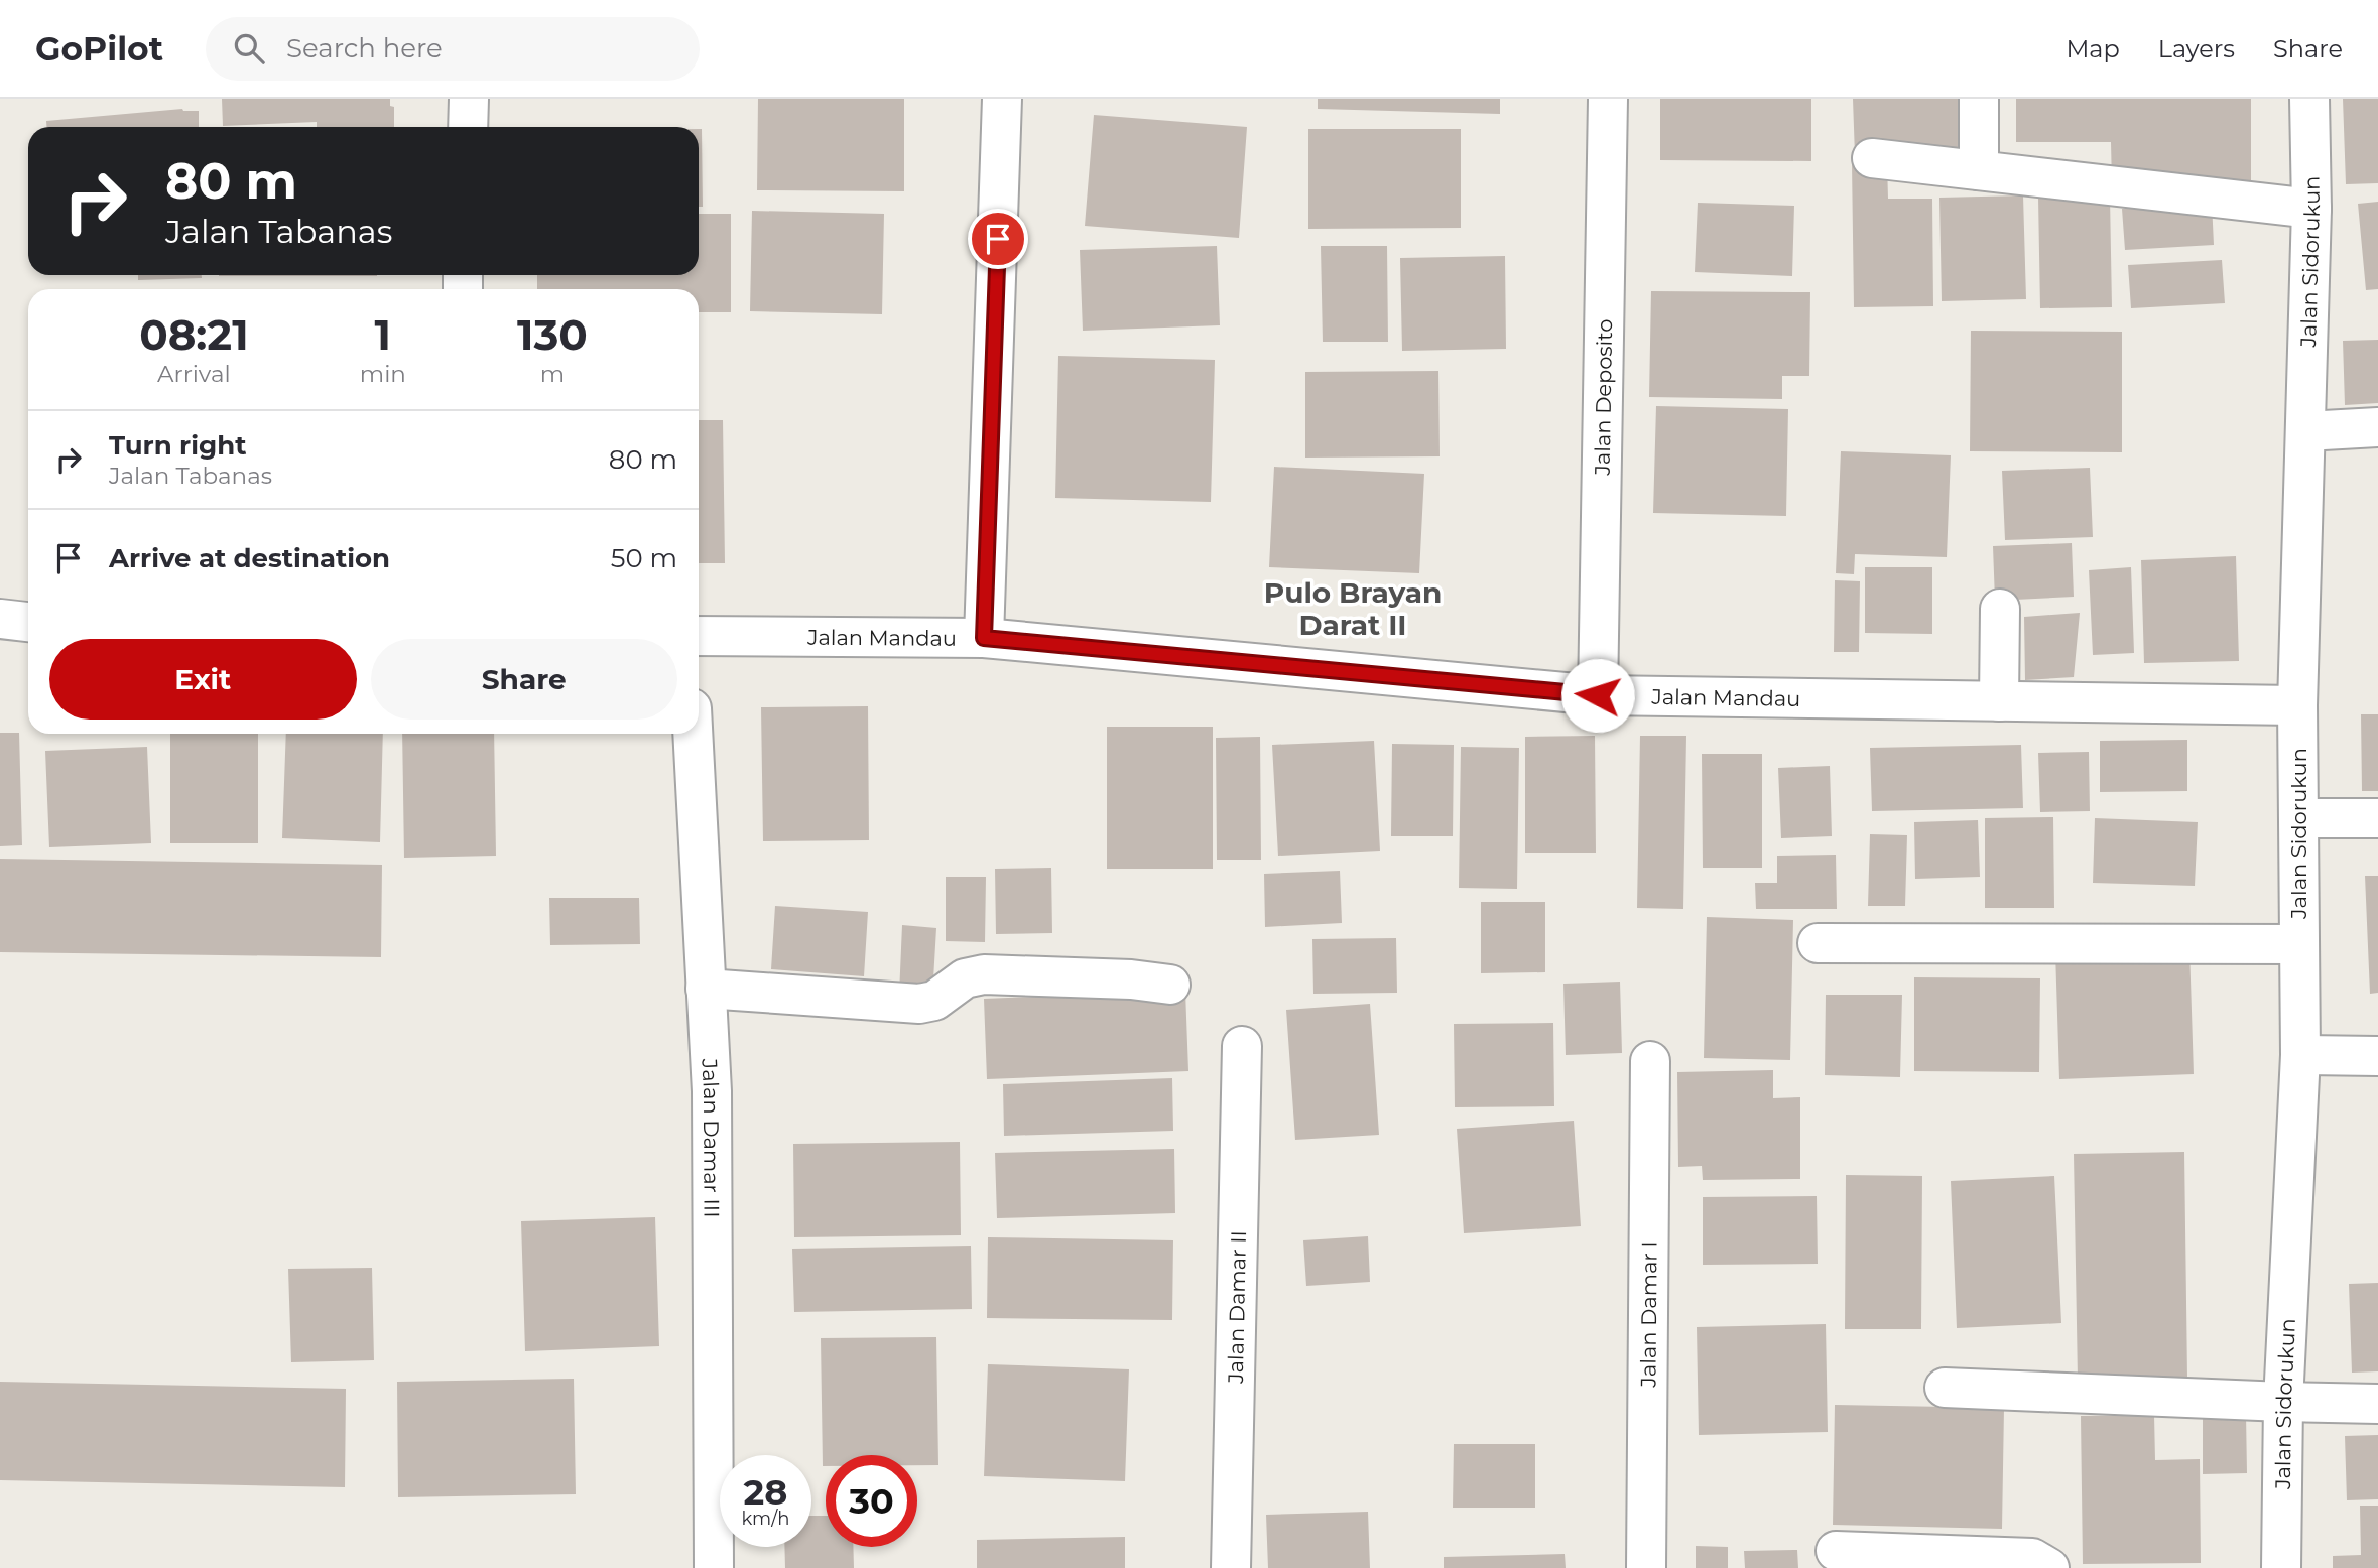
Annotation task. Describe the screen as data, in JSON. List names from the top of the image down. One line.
{"streets":{"street":["Jalan Sidorukun","Jalan Deposito","Jalan Mandau","Jalan Damar III","Jalan Damar II","Jalan Damar I"]},"crossings":[["Jalan Sidorukun","Jalan Mandau"],["Jalan Deposito","Jalan Mandau"]],"districts":["Pulo Brayan Darat II"],"page":{"header":"GoPilot","search":"Search here","nav":["Map","Layers","Share"],"turn":["80 m","Jalan Tabanas"],"eta":["08:21","Arrival","1","min","130","m"],"list":[{"name":"Turn right","note":"Jalan Tabanas","value":"80 m"},{"name":"Arrive at destination","value":"50 m"}],"buttons":["Exit","Share"],"speed":"28 km/h","limit":"30"}}
